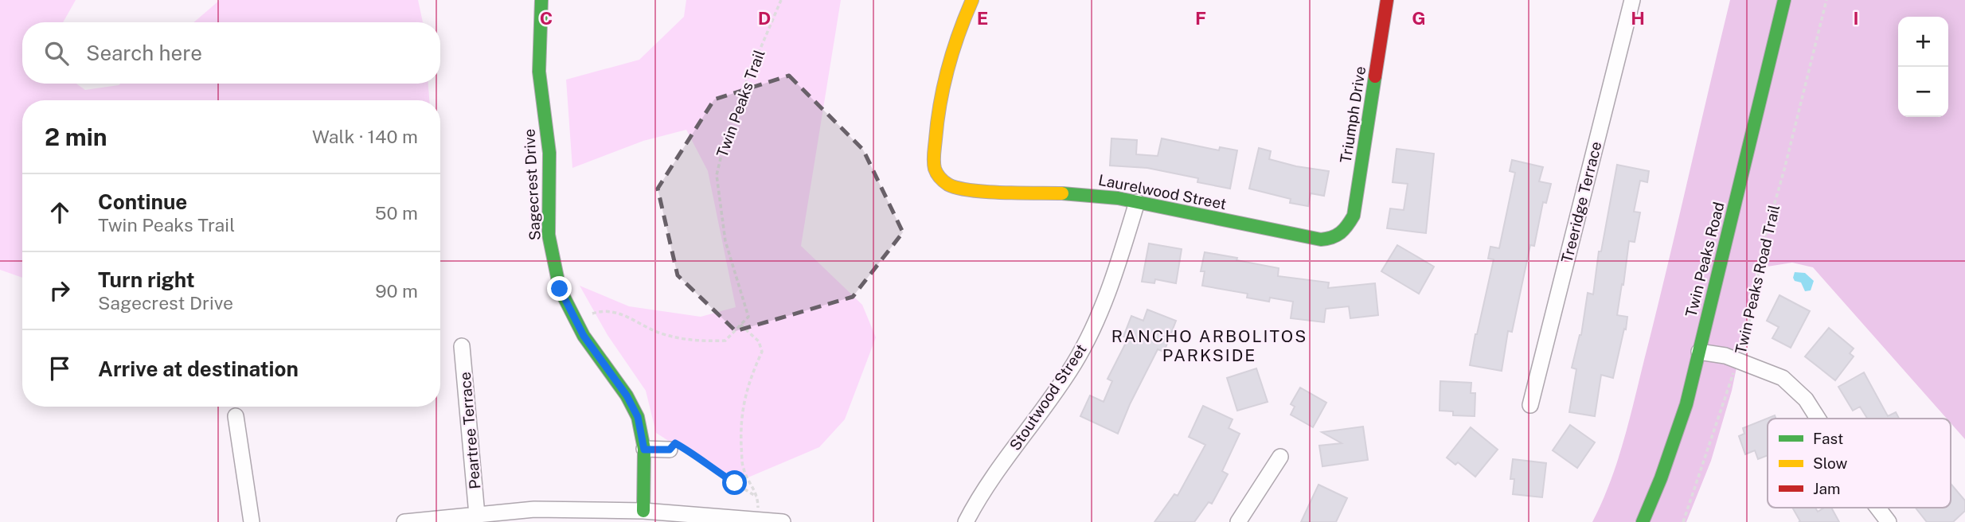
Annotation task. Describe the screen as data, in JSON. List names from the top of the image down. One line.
{"streets":{"street":["Triumph Drive","Sagecrest Drive","Laurelwood Street","Treeridge Terrace","Twin Peaks Road","Stoutwood Street","Peartree Terrace"],"path":["Twin Peaks Trail","Twin Peaks Road Trail"]},"crossings":[["Triumph Drive","Laurelwood Street"],["Laurelwood Street","Stoutwood Street"]],"districts":["RANCHO ARBOLITOS PARKSIDE"],"legend":["Fast","Slow","Jam"],"page":{"map_buttons":["+","−"],"search":"Search here","heading":["2 min","Walk · 140 m"],"list":[["Continue","Twin Peaks Trail","50 m"],["Turn right","Sagecrest Drive","90 m"],"Arrive at destination"]},"grid":{"columns":["C","D","E","F","G","H","I"]}}
